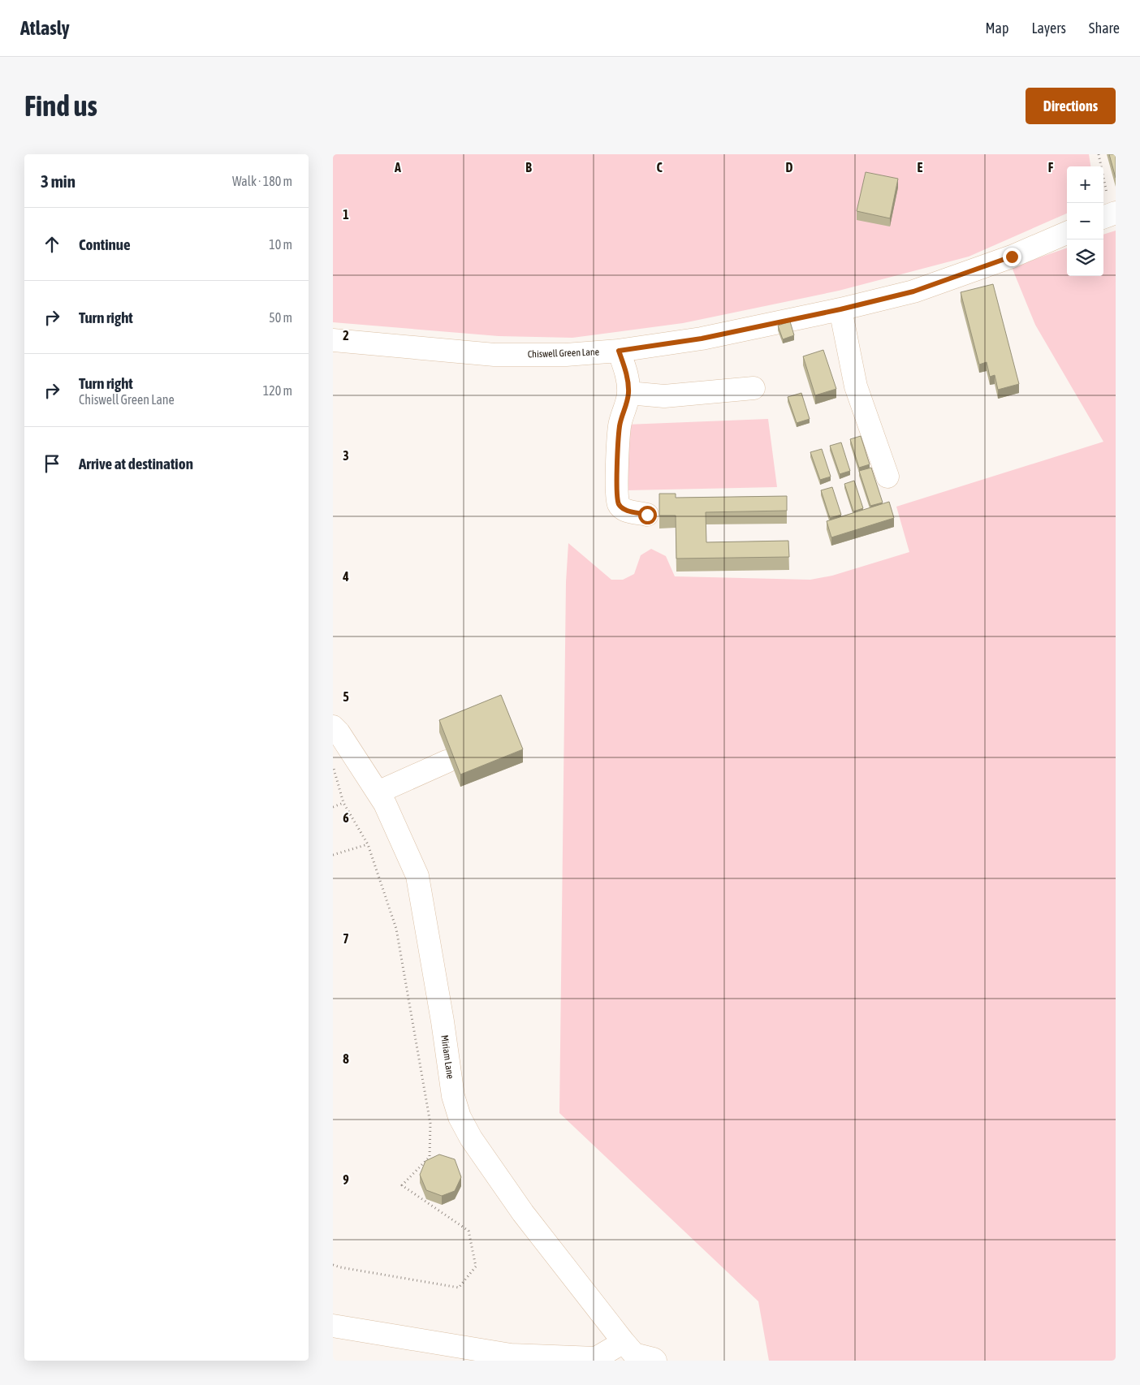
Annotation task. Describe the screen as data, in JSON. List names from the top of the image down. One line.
{"streets":{"street":["Chiswell Green Lane","Miriam Lane"]},"page":{"header":"Atlasly","nav":["Map","Layers","Share"],"buttons":"Directions","title":"Find us","heading":["3 min","Walk · 180 m"],"map_buttons":["+","−"],"list":[["Continue","10 m"],["Turn right","50 m"],["Turn right","Chiswell Green Lane","120 m"],"Arrive at destination"]},"grid":{"columns":["A","B","C","D","E","F"],"rows":["1","2","3","4","5","6","7","8","9"]}}
